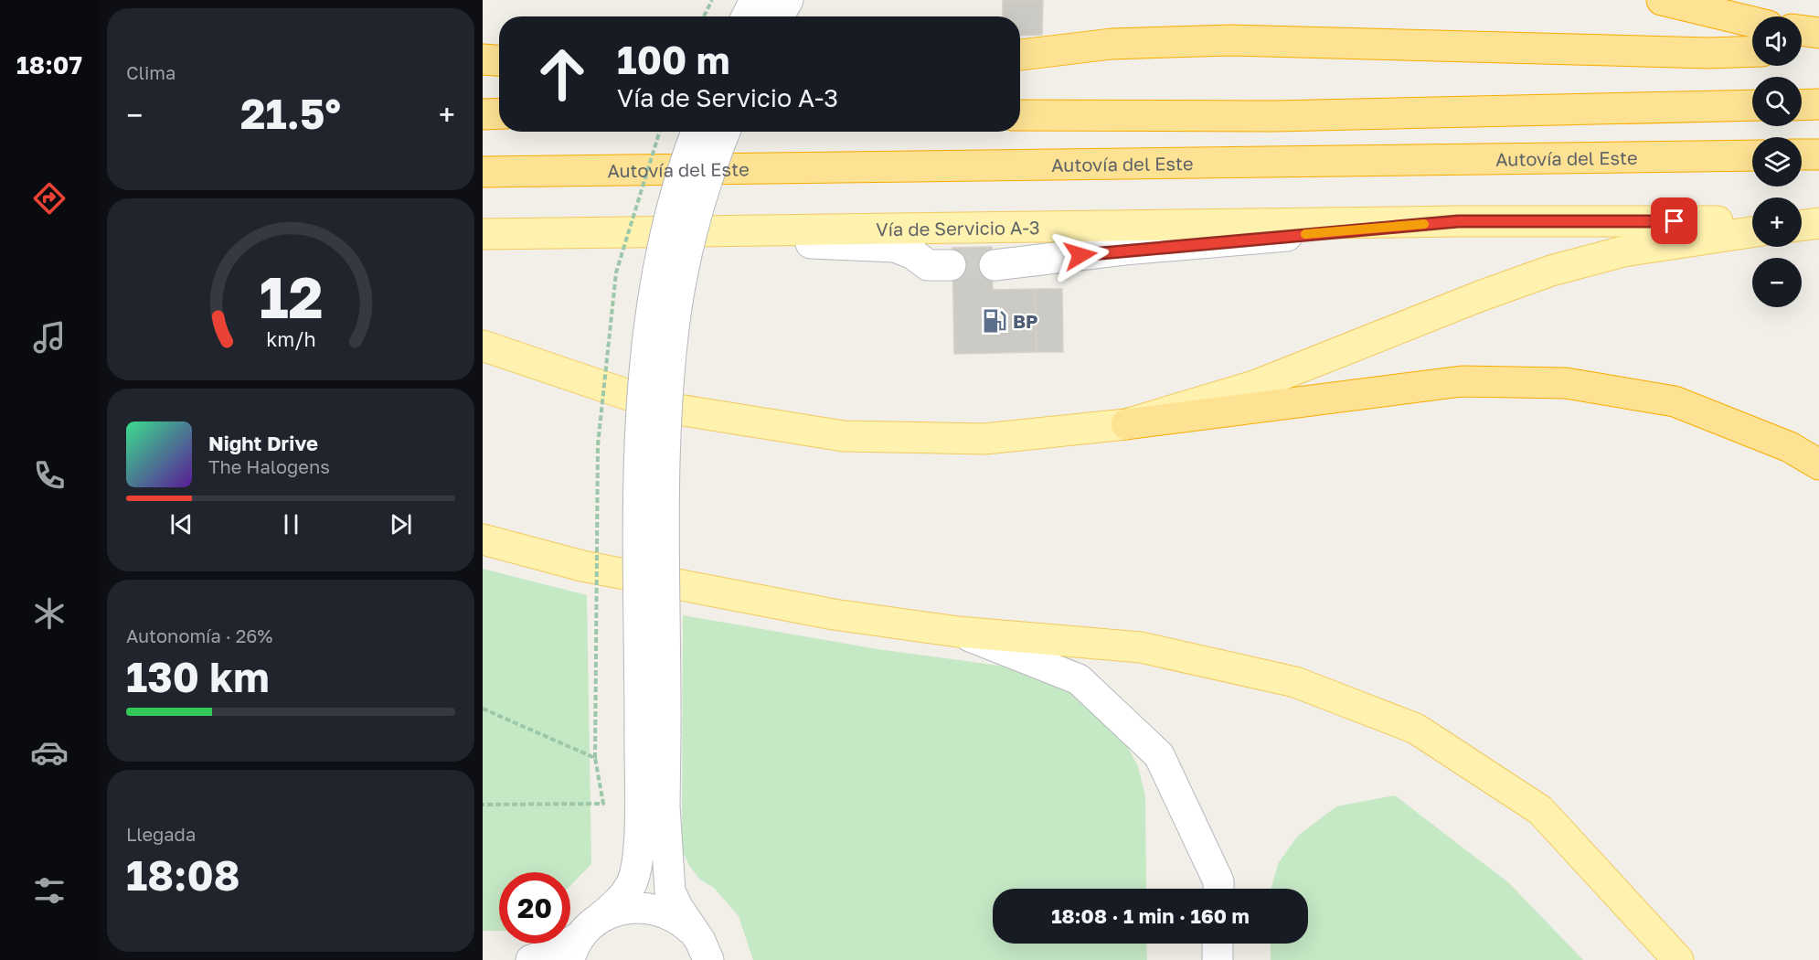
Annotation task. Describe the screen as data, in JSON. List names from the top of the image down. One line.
{"streets":{"highway":["Autovía del Este"],"main road":["Vía de Servicio A-3"]},"places":{"fuel station":["BP"]},"page":{"tabs":"18:07","tile":["Clima",["Autonomía · 26%","130 km"],["Llegada","18:08"]],"map_buttons":["+","−"],"turn":["100 m","Vía de Servicio A-3"],"heat":["−","21.5°","+"],"song":["Night Drive","The Halogens"],"limit":"20","trip":"18:08 · 1 min · 160 m","gauge":["12","km/h"]}}
